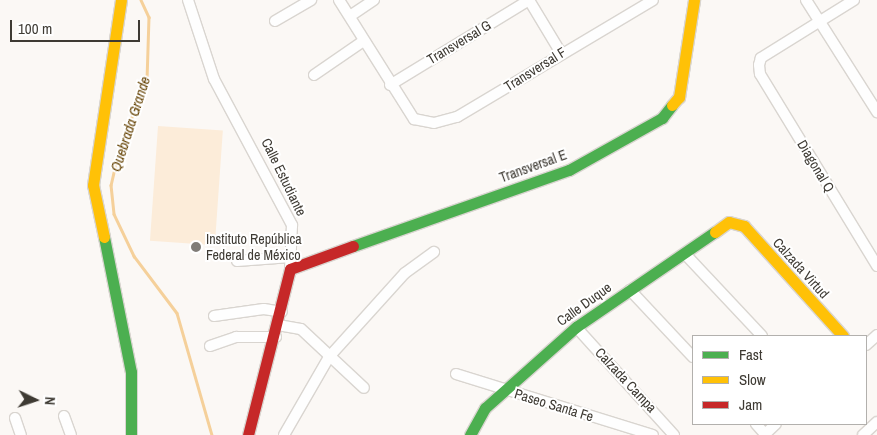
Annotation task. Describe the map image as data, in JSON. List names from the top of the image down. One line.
{"streets":{"street":["Transversal G","Transversal F","Transversal E","Diagonal Q","Calle Estudiante","Calzada Virtud","Calle Duque","Calzada Campa","Paseo Santa Fe"]},"crossings":[["Transversal G","Transversal F"],["Transversal E","Calle Estudiante"],["Calzada Virtud","Calle Duque"],["Calle Duque","Calzada Campa"],["Calle Duque","Paseo Santa Fe"]],"water":["Quebrada Grande"],"places":["Instituto República Federal de México"],"legend":["Fast","Slow","Jam"],"scale_bar":"100 m","north":"right"}
